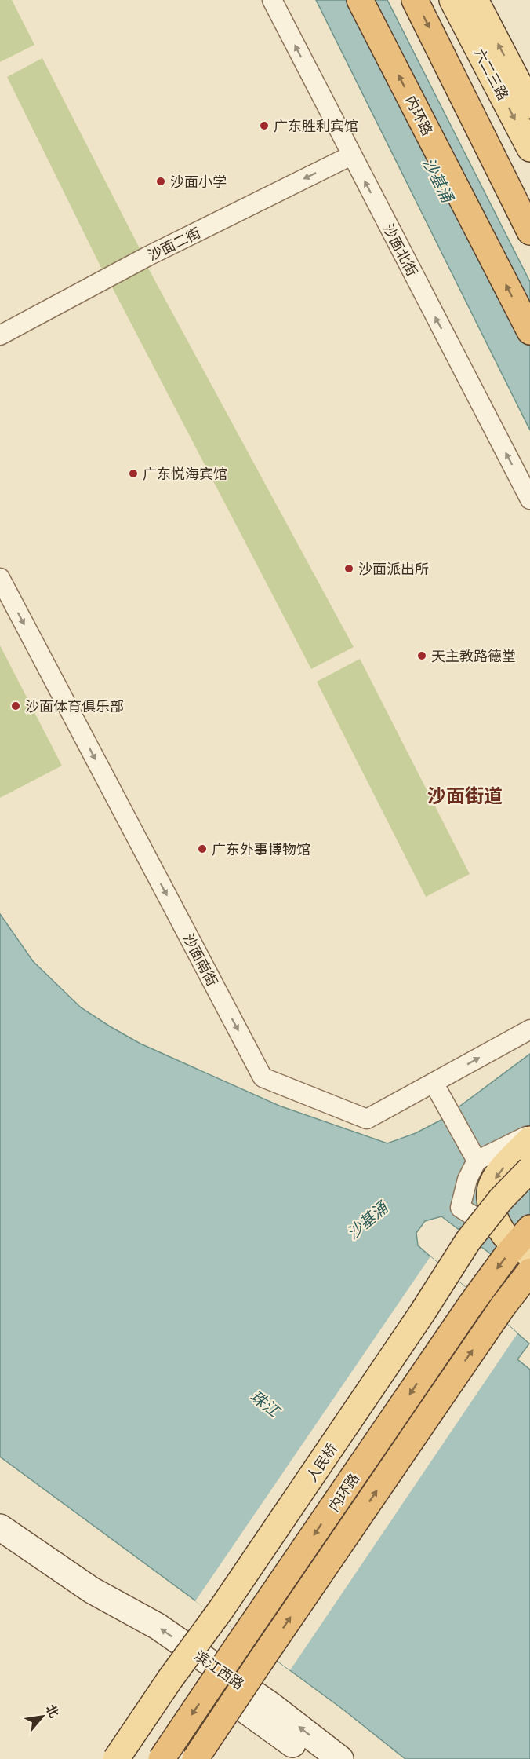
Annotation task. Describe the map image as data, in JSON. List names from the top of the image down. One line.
{"streets":{"highway":["内环路"],"main road":["六二三路","人民桥","滨江西路"],"street":["沙面二街","沙面北街","沙面南街"]},"crossings":[["沙面二街","沙面北街"]],"one_way":["沙面二街","沙面北街","沙面南街"],"districts":["沙面街道"],"water":["沙基涌","珠江"],"places":["广东胜利宾馆","沙面小学","广东悦海宾馆","沙面派出所","天主教路德堂","沙面体育俱乐部","广东外事博物馆"],"north":"top right"}
